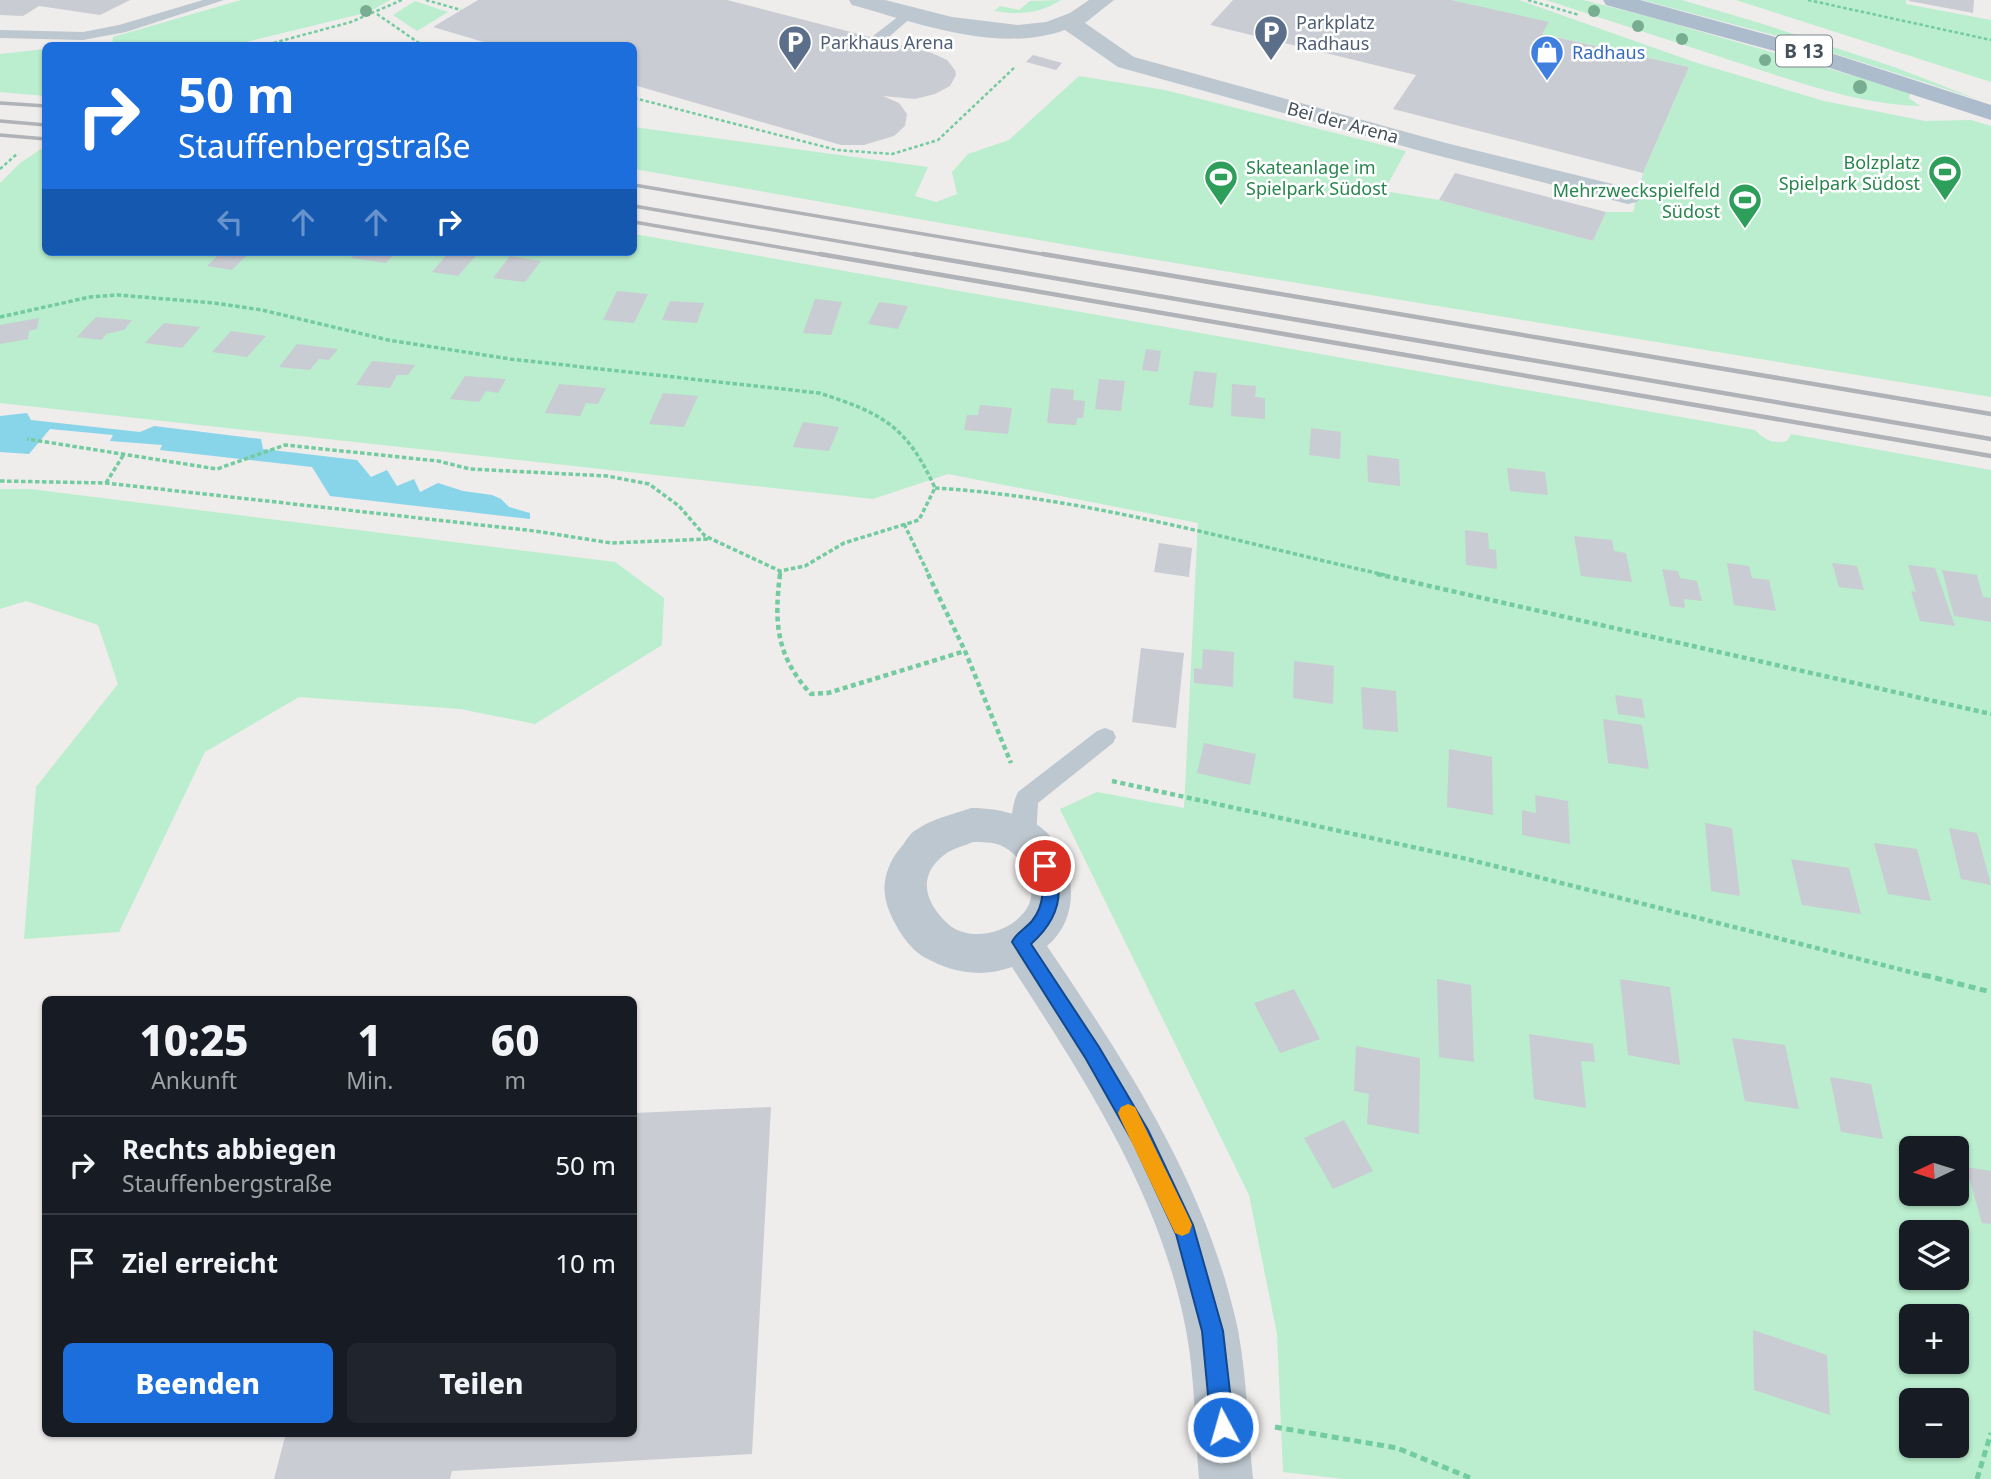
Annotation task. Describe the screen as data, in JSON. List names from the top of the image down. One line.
{"streets":{"main road":["B 13"],"street":["Bei der Arena"]},"places":{"parking":["Parkplatz Radhaus","Parkhaus Arena"],"shop":["Radhaus"],"sports":["Bolzplatz Spielpark Südost","Skateanlage im Spielpark Südost","Mehrzweckspielfeld Südost"]},"north":"left","page":{"turn":["50 m","Stauffenbergstraße"],"eta":["10:25","Ankunft","1","Min.","60","m"],"list":[{"name":"Rechts abbiegen","note":"Stauffenbergstraße","value":"50 m"},{"name":"Ziel erreicht","value":"10 m"}],"map_buttons":["+","−"],"buttons":["Beenden","Teilen"]}}
